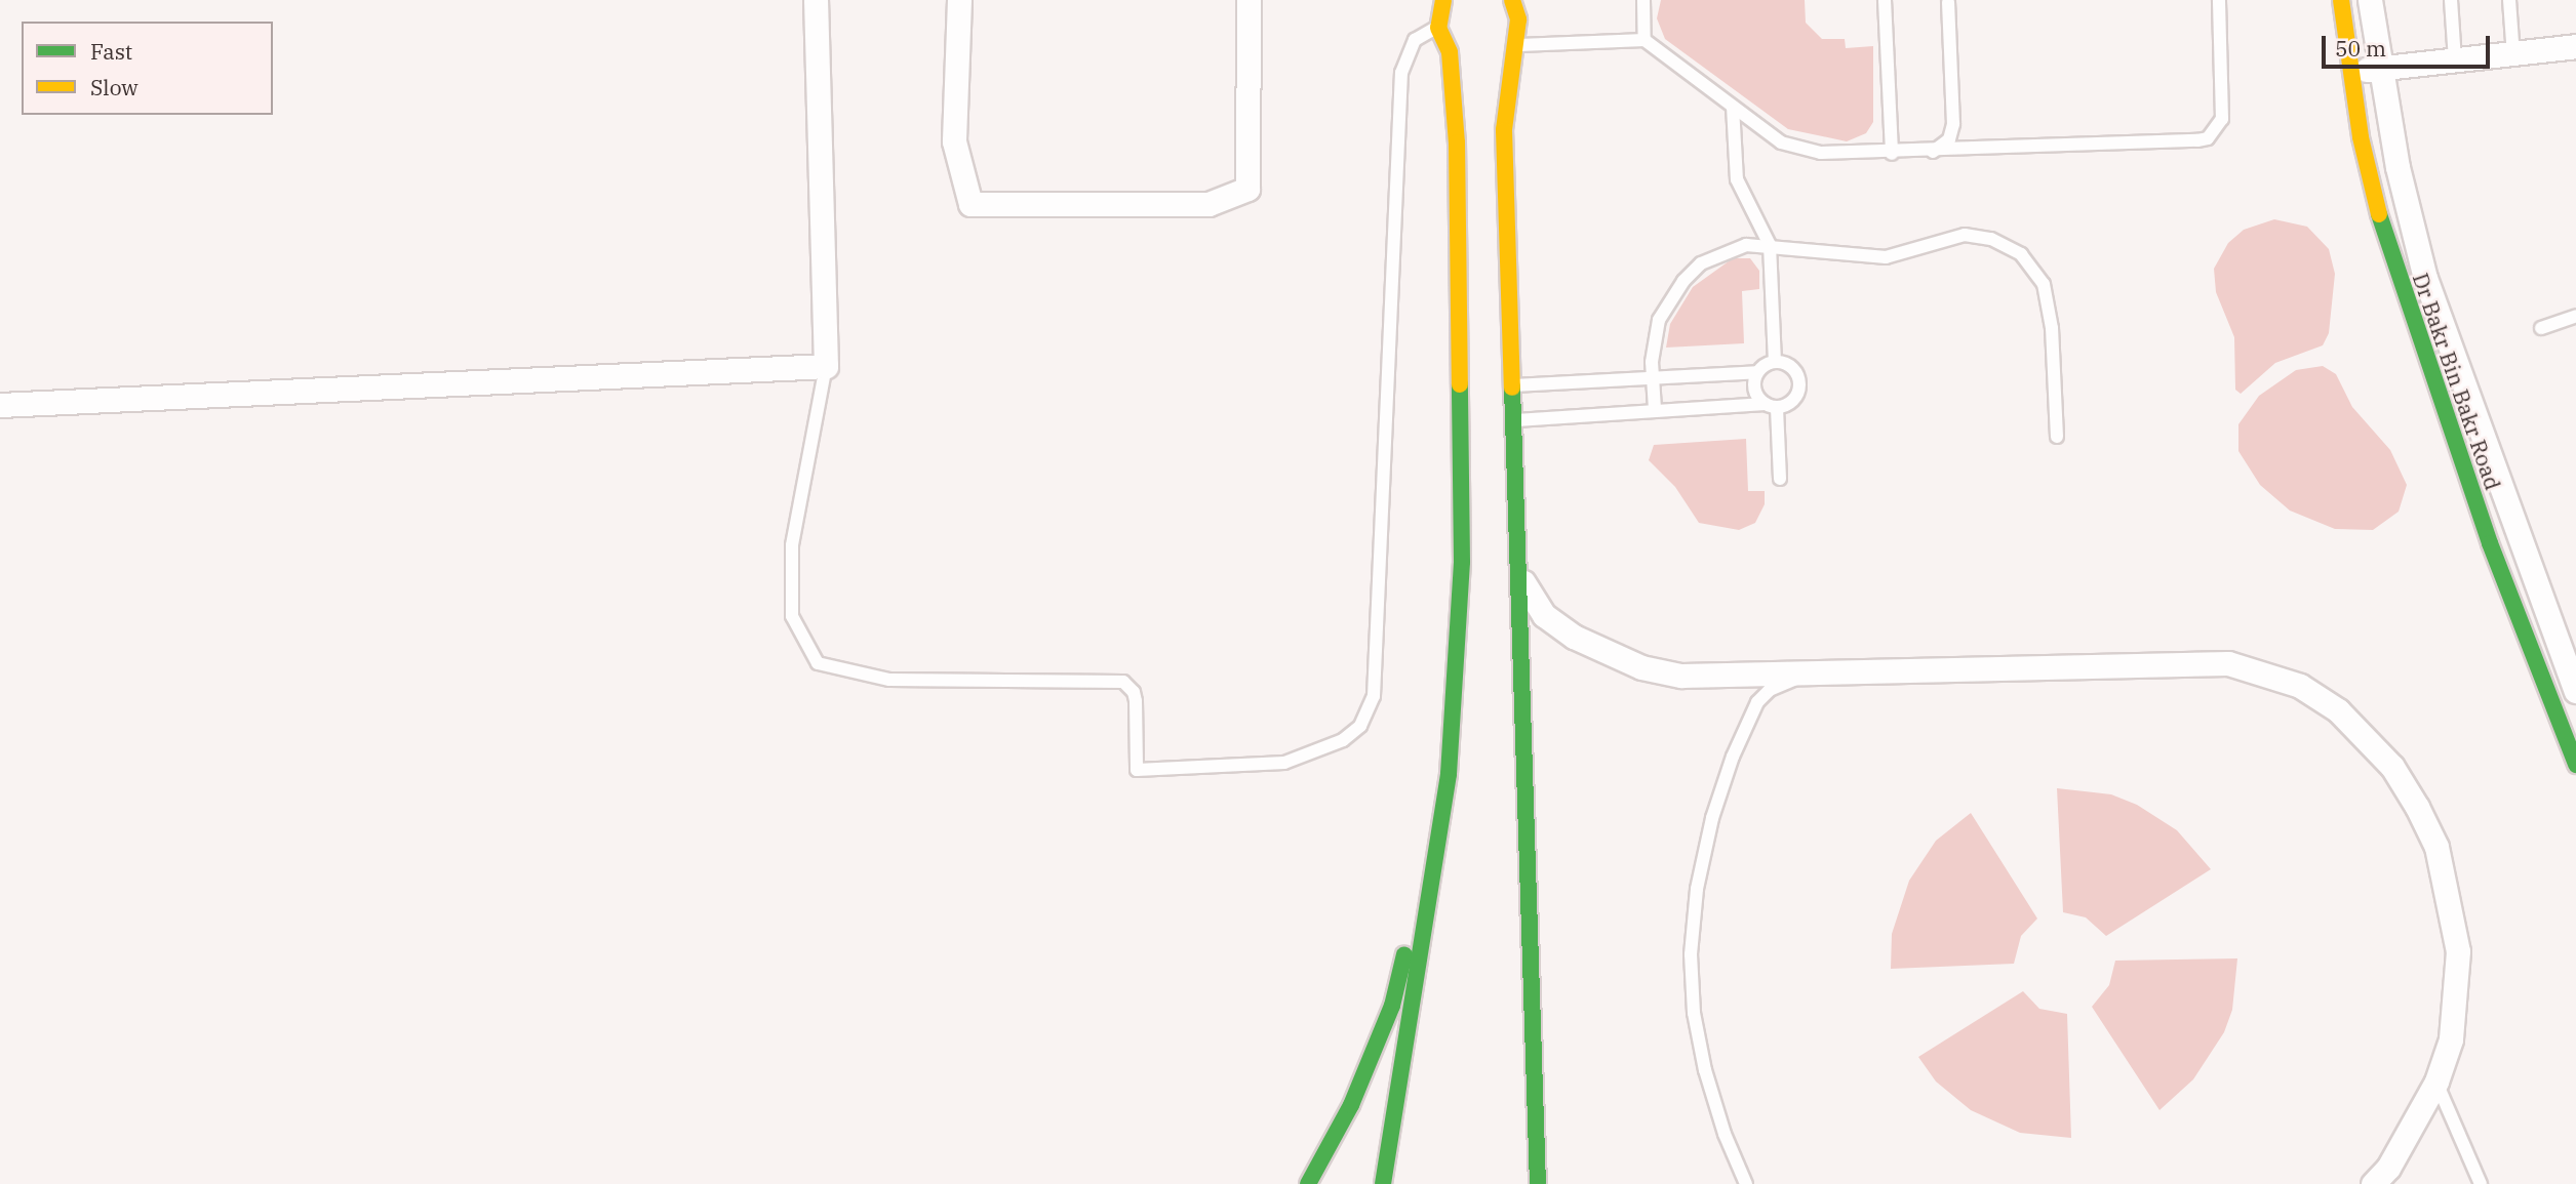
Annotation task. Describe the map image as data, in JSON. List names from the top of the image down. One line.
{"streets":{"main road":["Dr Bakr Bin Bakr Road"]},"legend":["Fast","Slow"],"scale_bar":"50 m"}
